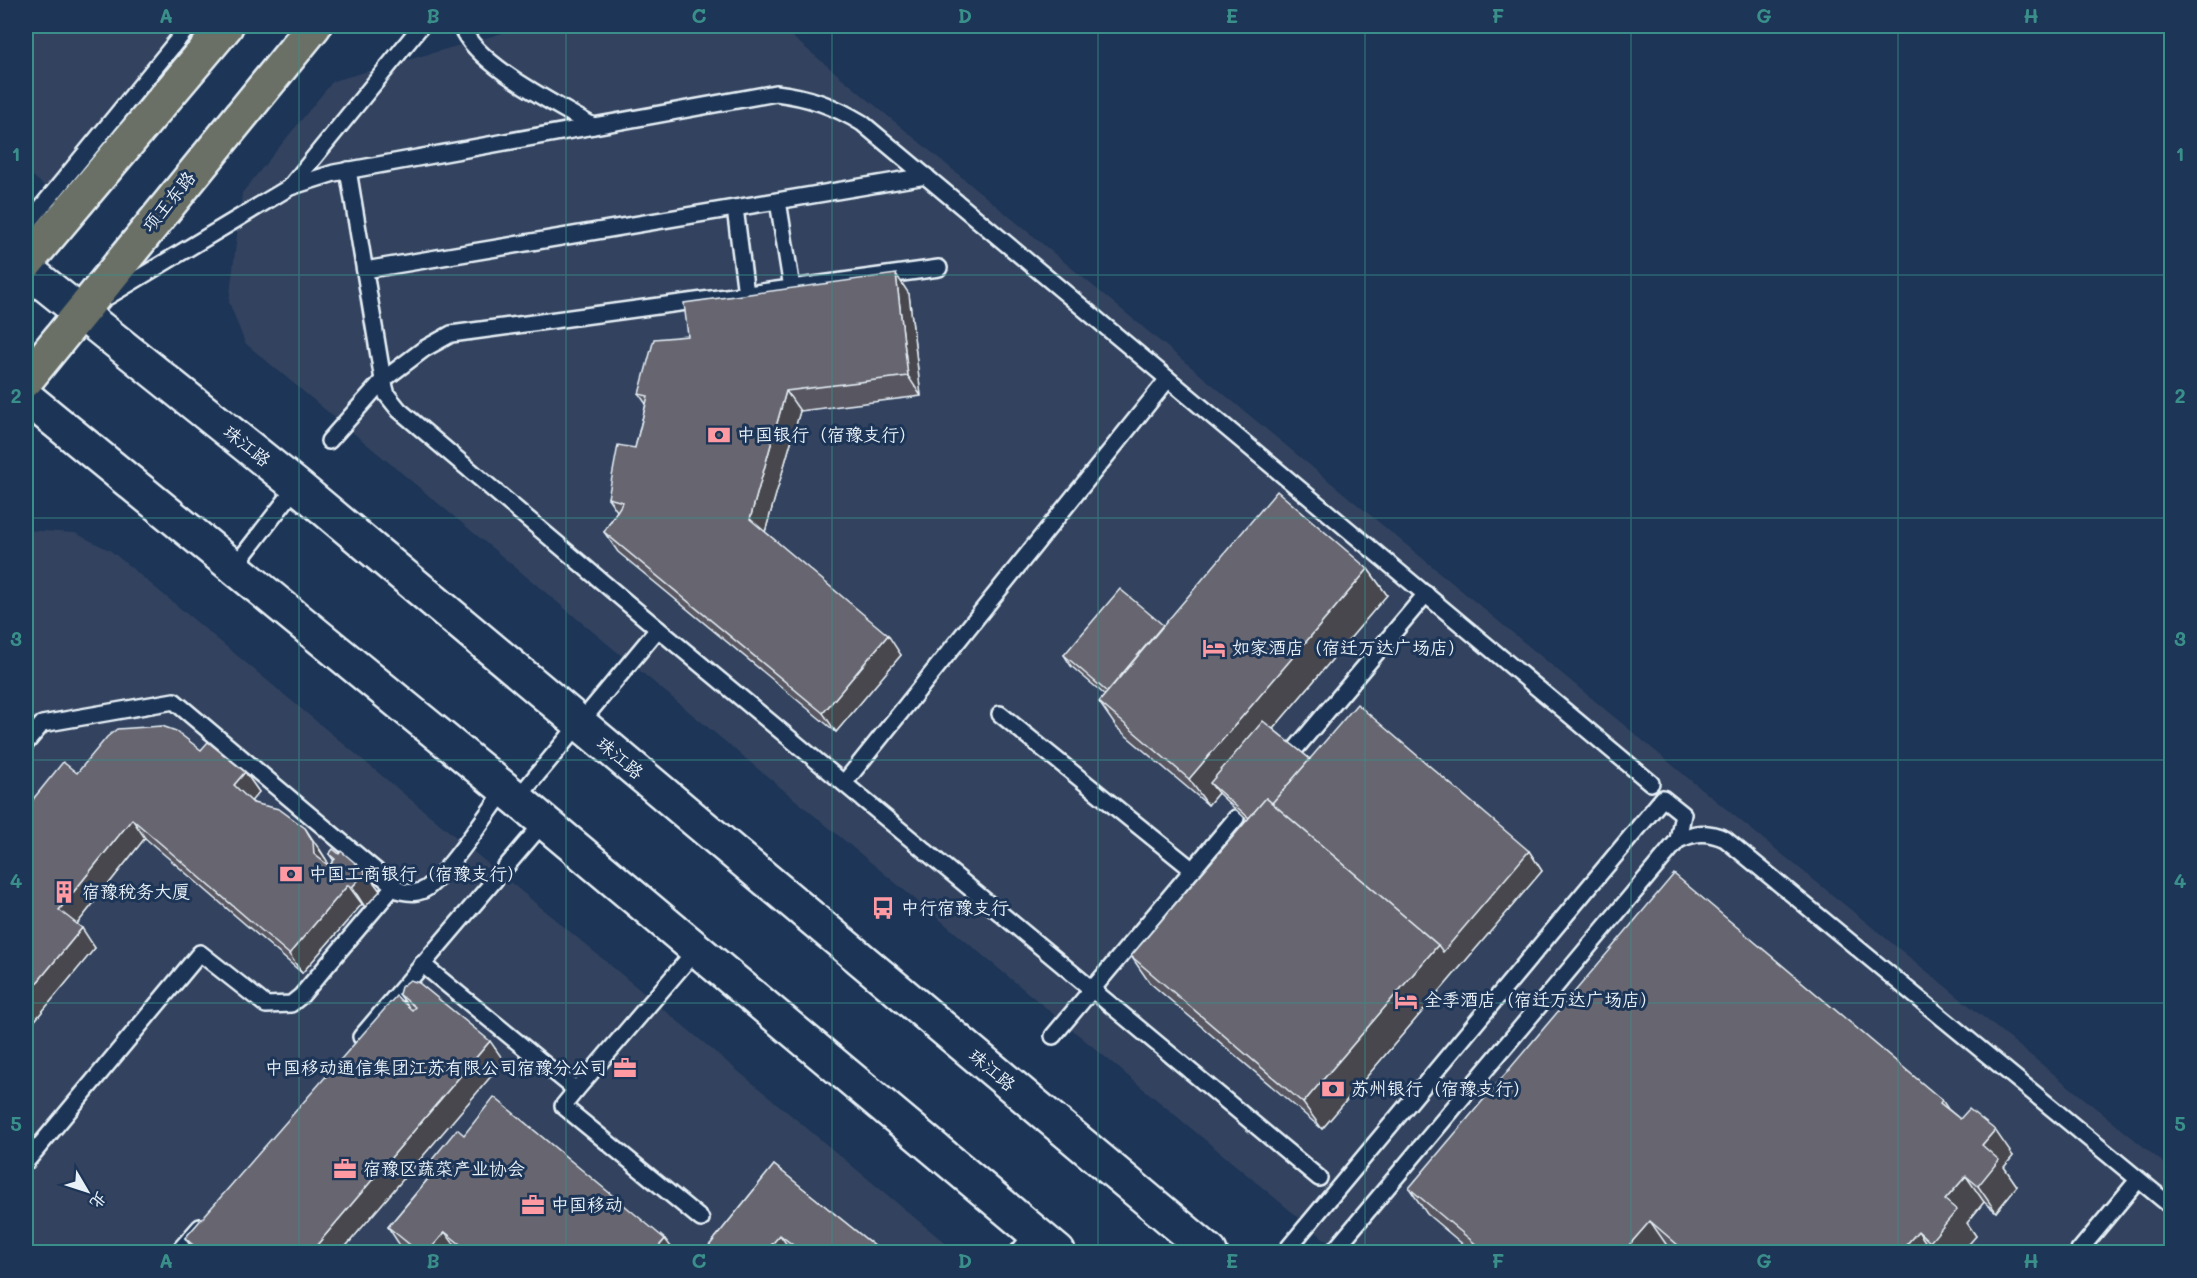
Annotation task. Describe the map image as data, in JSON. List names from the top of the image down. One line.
{"streets":{"main road":["项王东路"],"street":["珠江路"]},"crossings":[["项王东路","珠江路"]],"places":{"bank":["中国银行（宿豫支行）","中国工商银行（宿豫支行）","苏州银行（宿豫支行）"],"hotel":["如家酒店（宿迁万达广场店）","全季酒店（宿迁万达广场店）"],"building":["宿豫税务大厦"],"bus stop":["中行宿豫支行"],"office":["中国移动通信集团江苏有限公司宿豫分公司","宿豫区蔬菜产业协会","中国移动"]},"north":"bottom right","grid":{"columns":["A","B","C","D","E","F","G","H"],"rows":["1","2","3","4","5"]}}
